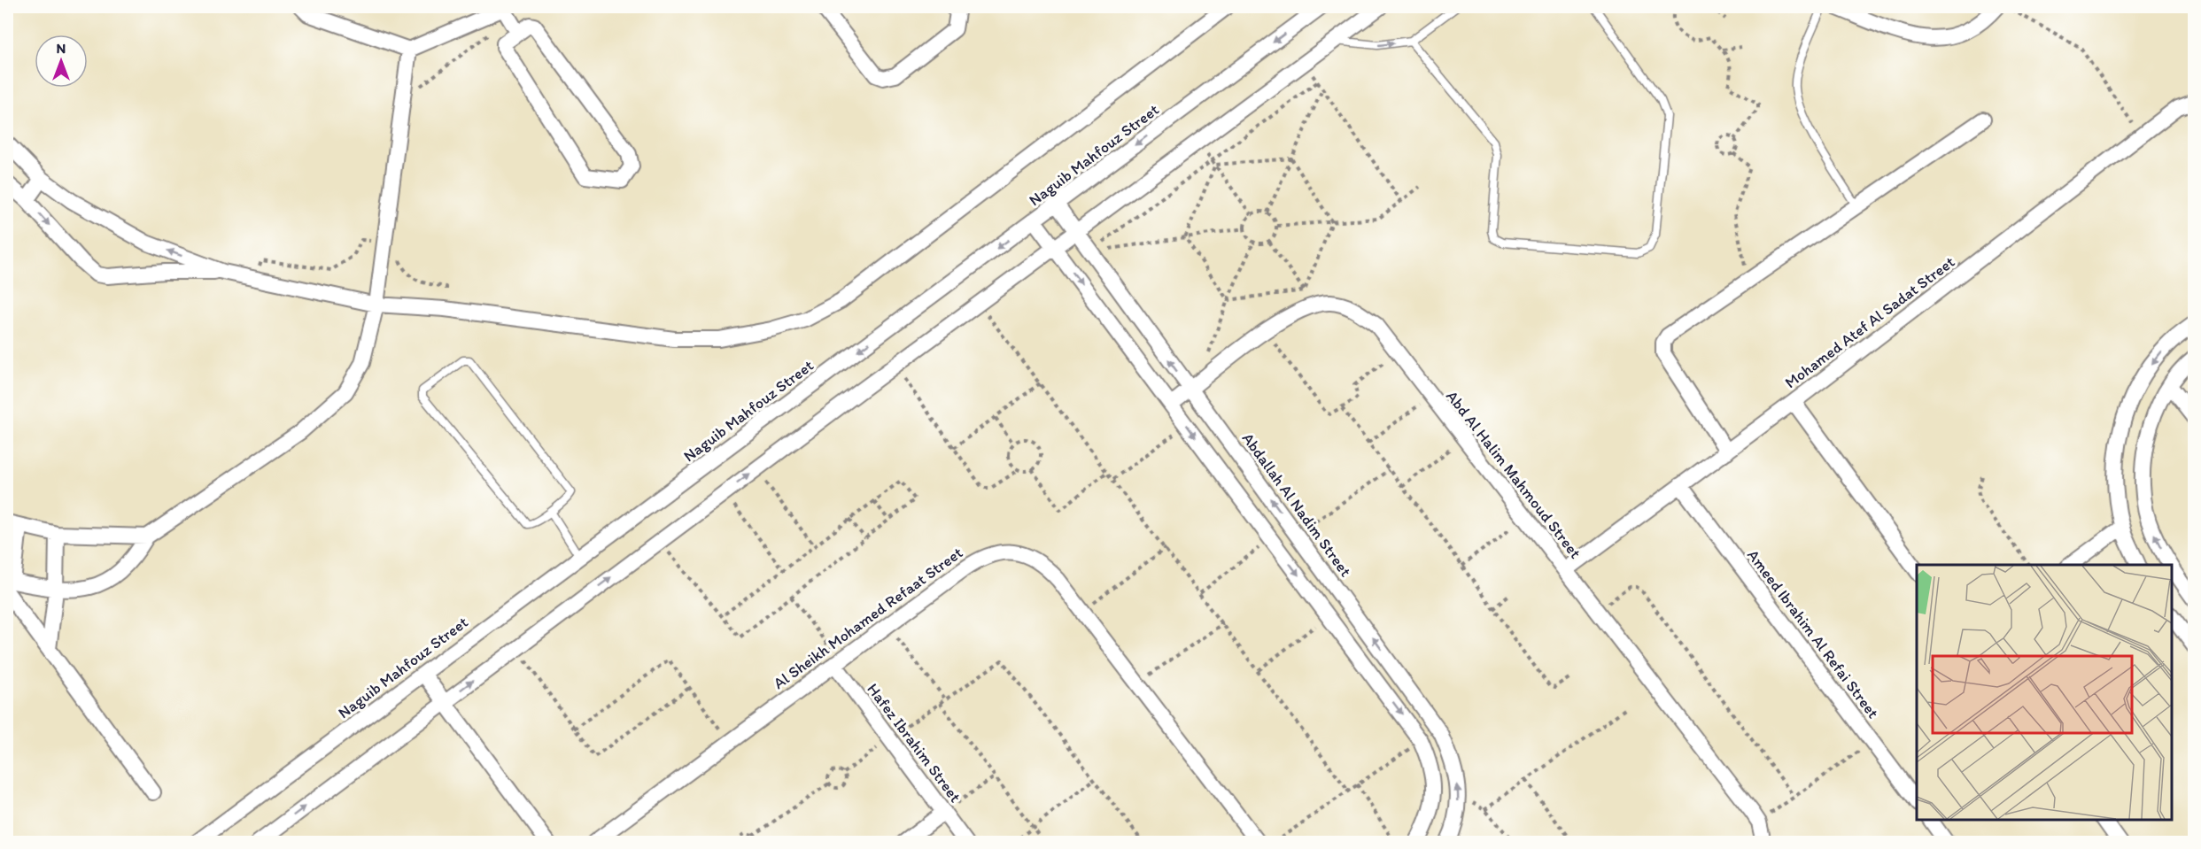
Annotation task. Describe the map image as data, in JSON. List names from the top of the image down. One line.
{"streets":{"street":["Naguib Mahfouz Street","Mohamed Atef Al Sadat Street","Abd Al Halim Mahmoud Street","Abdallah Al Nadim Street","Al Sheikh Mohamed Refaat Street","Ameed Ibrahim Al Refai Street","Hafez Ibrahim Street"]},"crossings":[["Naguib Mahfouz Street","Abdallah Al Nadim Street"],["Mohamed Atef Al Sadat Street","Abd Al Halim Mahmoud Street"],["Mohamed Atef Al Sadat Street","Ameed Ibrahim Al Refai Street"],["Abd Al Halim Mahmoud Street","Abdallah Al Nadim Street"],["Al Sheikh Mohamed Refaat Street","Hafez Ibrahim Street"]],"north":"top"}
